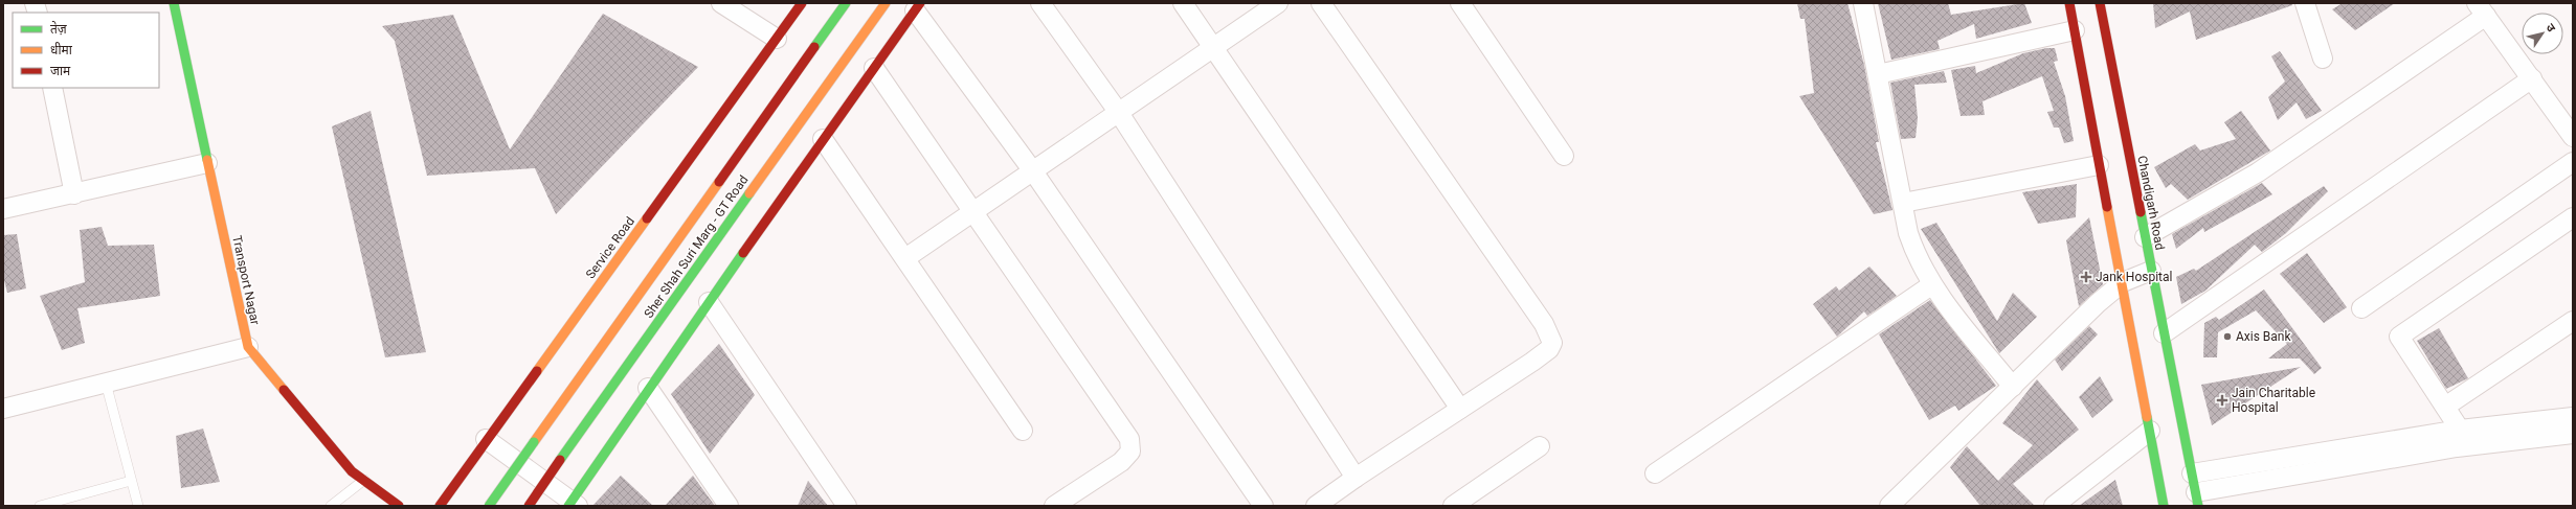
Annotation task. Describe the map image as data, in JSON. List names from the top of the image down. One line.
{"streets":{"main road":["Chandigarh Road","Sher Shah Suri Marg - GT Road","Service Road","Transport Nagar"]},"places":{"health":["Jank Hospital","Jain Charitable Hospital"],"other":["Axis Bank"]},"legend":["तेज़","धीमा","जाम"],"north":"top right"}
